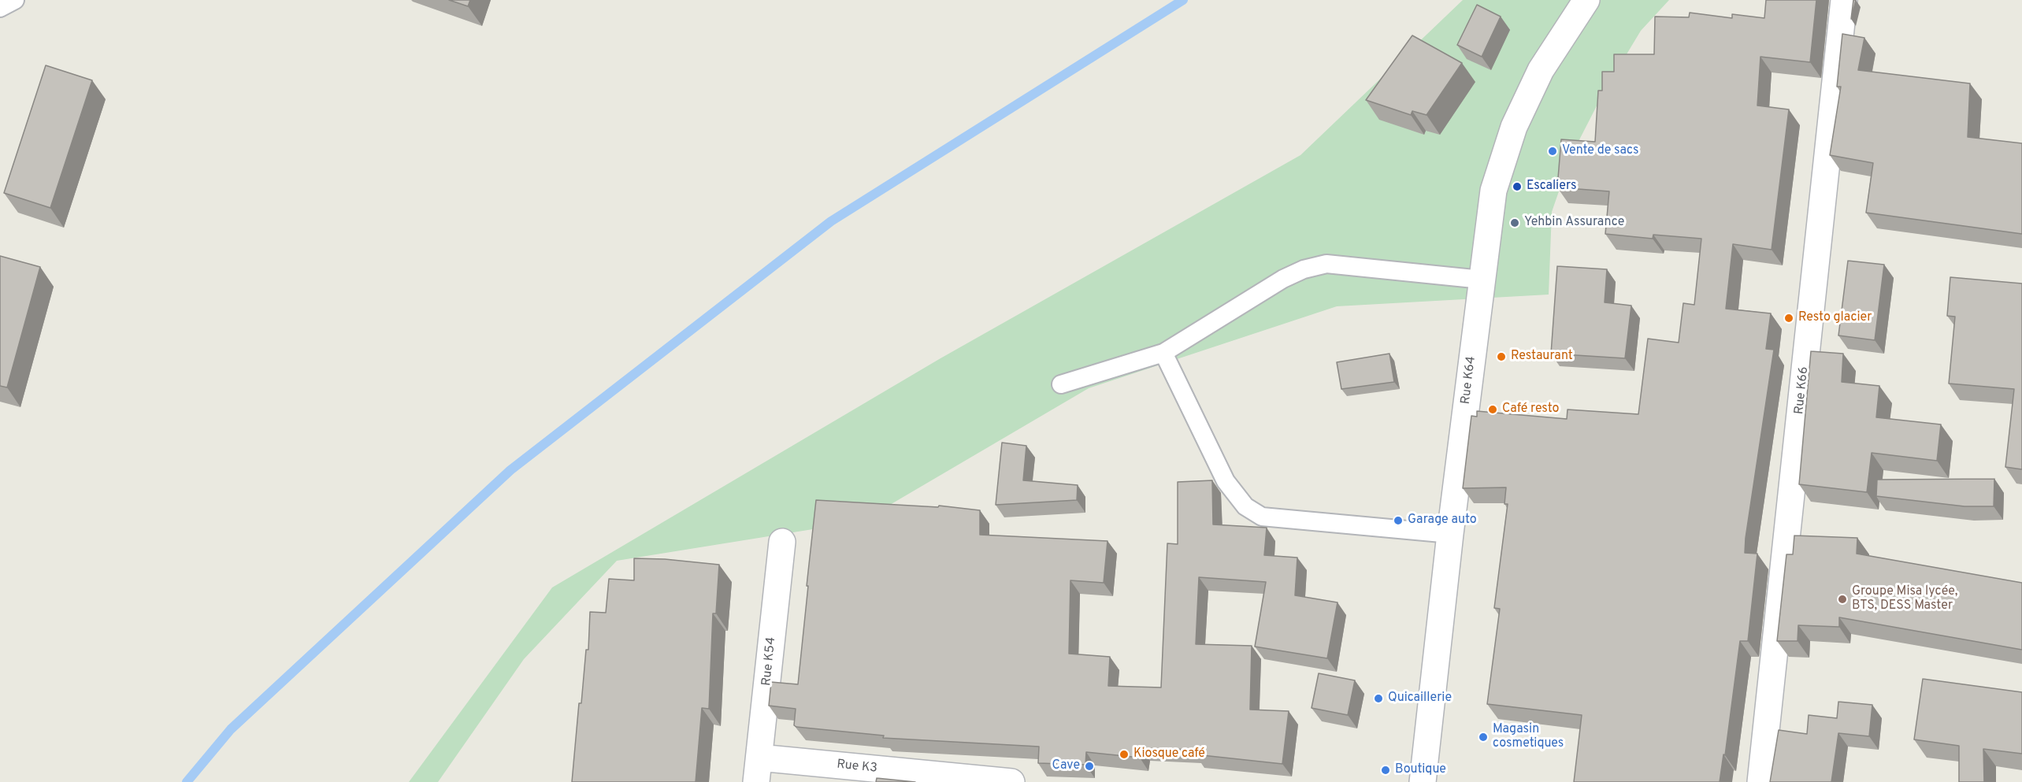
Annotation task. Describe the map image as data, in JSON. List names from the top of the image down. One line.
{"streets":{"street":["Rue K64","Rue K66","Rue K54","Rue K3"]},"crossings":[["Rue K54","Rue K3"]],"places":["Vente de sacs","Escaliers","Yehbin Assurance","Resto glacier","Restaurant","Café resto","Garage auto","Groupe Misa lycée, BTS, DESS Master","Quicaillerie","Magasin cosmetiques","Kiosque café","Cave","Boutique"]}
